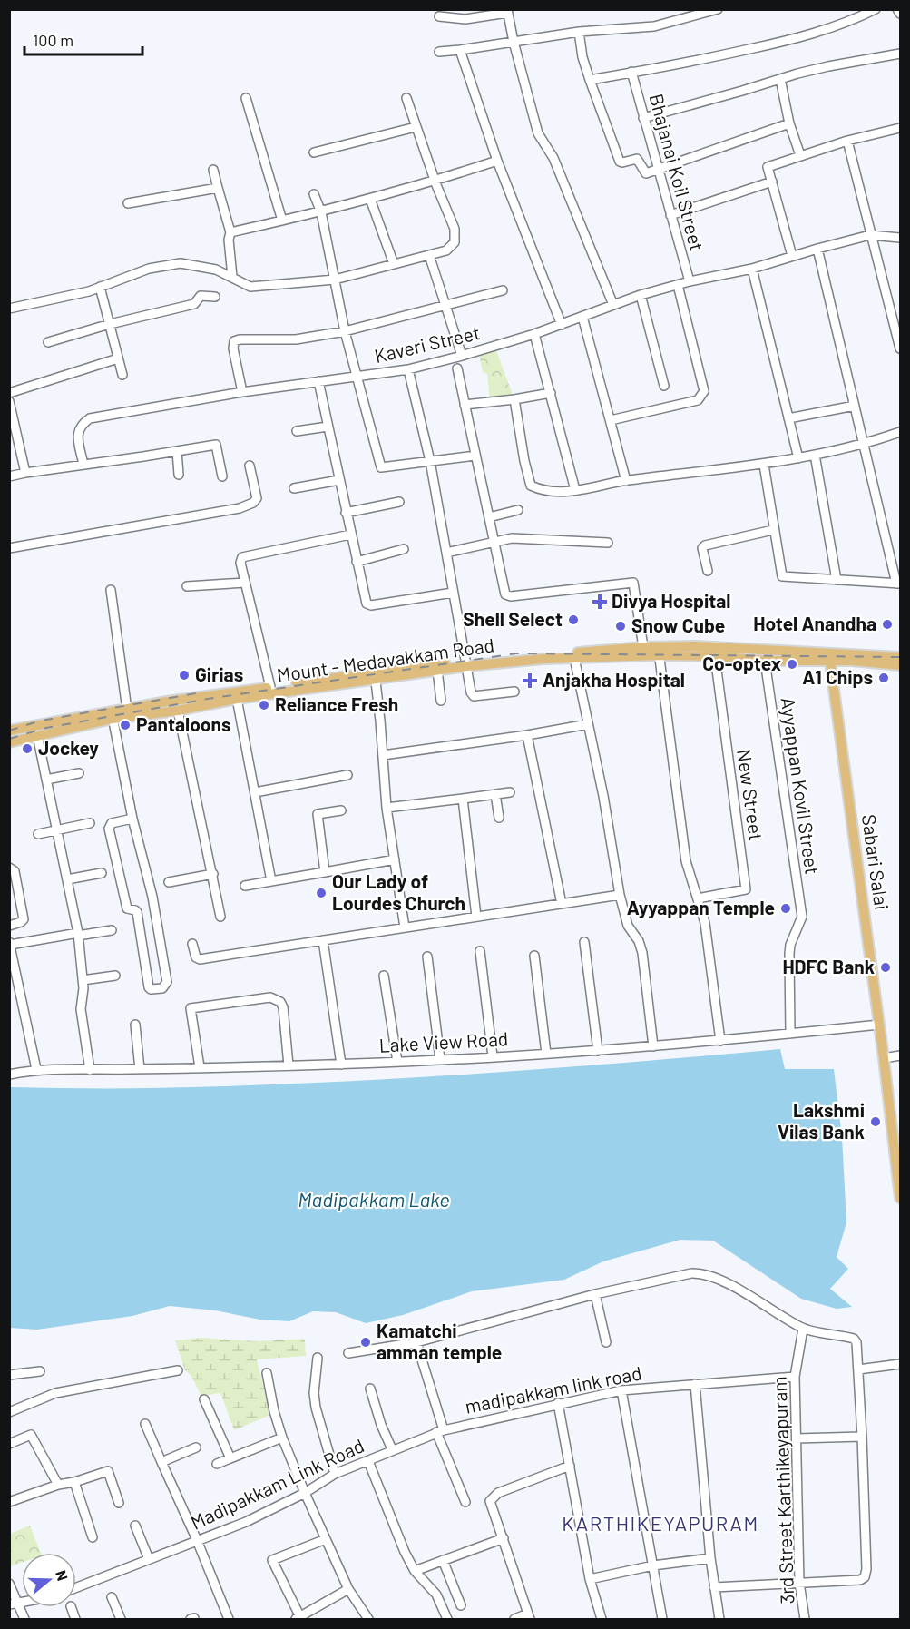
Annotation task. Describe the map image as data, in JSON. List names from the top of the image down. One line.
{"streets":{"main road":["Mount - Medavakkam Road","Sabari Salai"],"street":["Bhajanai Koil Street","Kaveri Street","Ayyappan Kovil Street","New Street","Lake View Road","madipakkam link road","Madipakkam Link Road","3rd Street Karthikeyapuram"]},"crossings":[["Bhajanai Koil Street","Kaveri Street"],["Mount - Medavakkam Road","Ayyappan Kovil Street"],["Mount - Medavakkam Road","New Street"],["Mount - Medavakkam Road","Sabari Salai"],["Ayyappan Kovil Street","Lake View Road"],["Sabari Salai","Lake View Road"],["madipakkam link road","Madipakkam Link Road"],["madipakkam link road","3rd Street Karthikeyapuram"]],"districts":["KARTHIKEYAPURAM"],"water":["Madipakkam Lake"],"places":{"health":["Divya Hospital","Anjakha Hospital"],"other":["Shell Select","Hotel Anandha","Snow Cube","Co-optex","Girias","A1 Chips","Reliance Fresh","Pantaloons","Jockey","Our Lady of Lourdes Church","Ayyappan Temple","HDFC Bank","Lakshmi Vilas Bank","Kamatchi amman temple"]},"scale_bar":"100 m","north":"right"}
